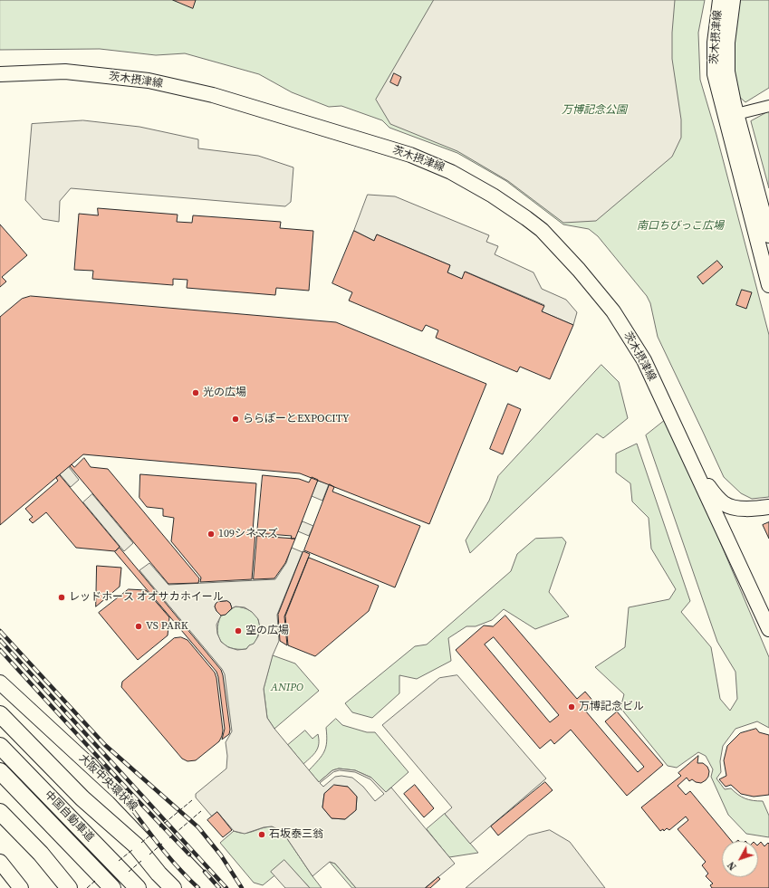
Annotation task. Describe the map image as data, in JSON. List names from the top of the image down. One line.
{"streets":{"highway":["中国自動車道"],"main road":["茨木摂津線","大阪中央環状線"]},"parks":["万博記念公園","南口ちびっこ広場","ANIPO"],"places":["光の広場","ららぽーとEXPOCITY","109シネマズ","レッドホース オオサカホイール","VS PARK","空の広場","万博記念ビル","石坂泰三翁"],"north":"bottom left"}
